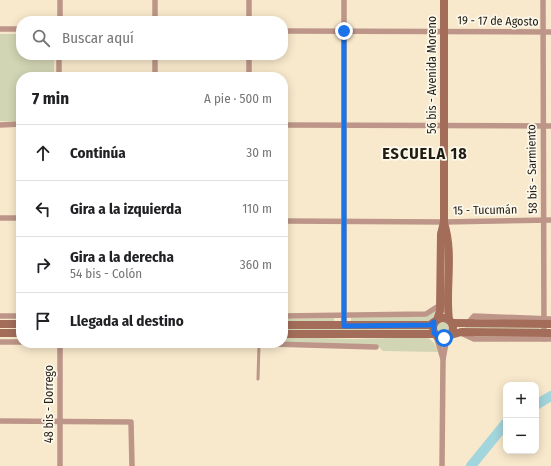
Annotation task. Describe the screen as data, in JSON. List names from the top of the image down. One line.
{"streets":{"main road":["56 bis - Avenida Moreno"],"street":["19 - 17 de Agosto","58 bis - Sarmiento","15 - Tucumán","48 bis - Dorrego"]},"crossings":[["19 - 17 de Agosto","56 bis - Avenida Moreno"],["19 - 17 de Agosto","58 bis - Sarmiento"],["56 bis - Avenida Moreno","15 - Tucumán"],["58 bis - Sarmiento","15 - Tucumán"]],"districts":["ESCUELA 18"],"page":{"search":"Buscar aquí","heading":["7 min","A pie · 500 m"],"list":[["Continúa","30 m"],["Gira a la izquierda","110 m"],["Gira a la derecha","54 bis - Colón","360 m"],"Llegada al destino"],"map_buttons":["+","−"]}}
